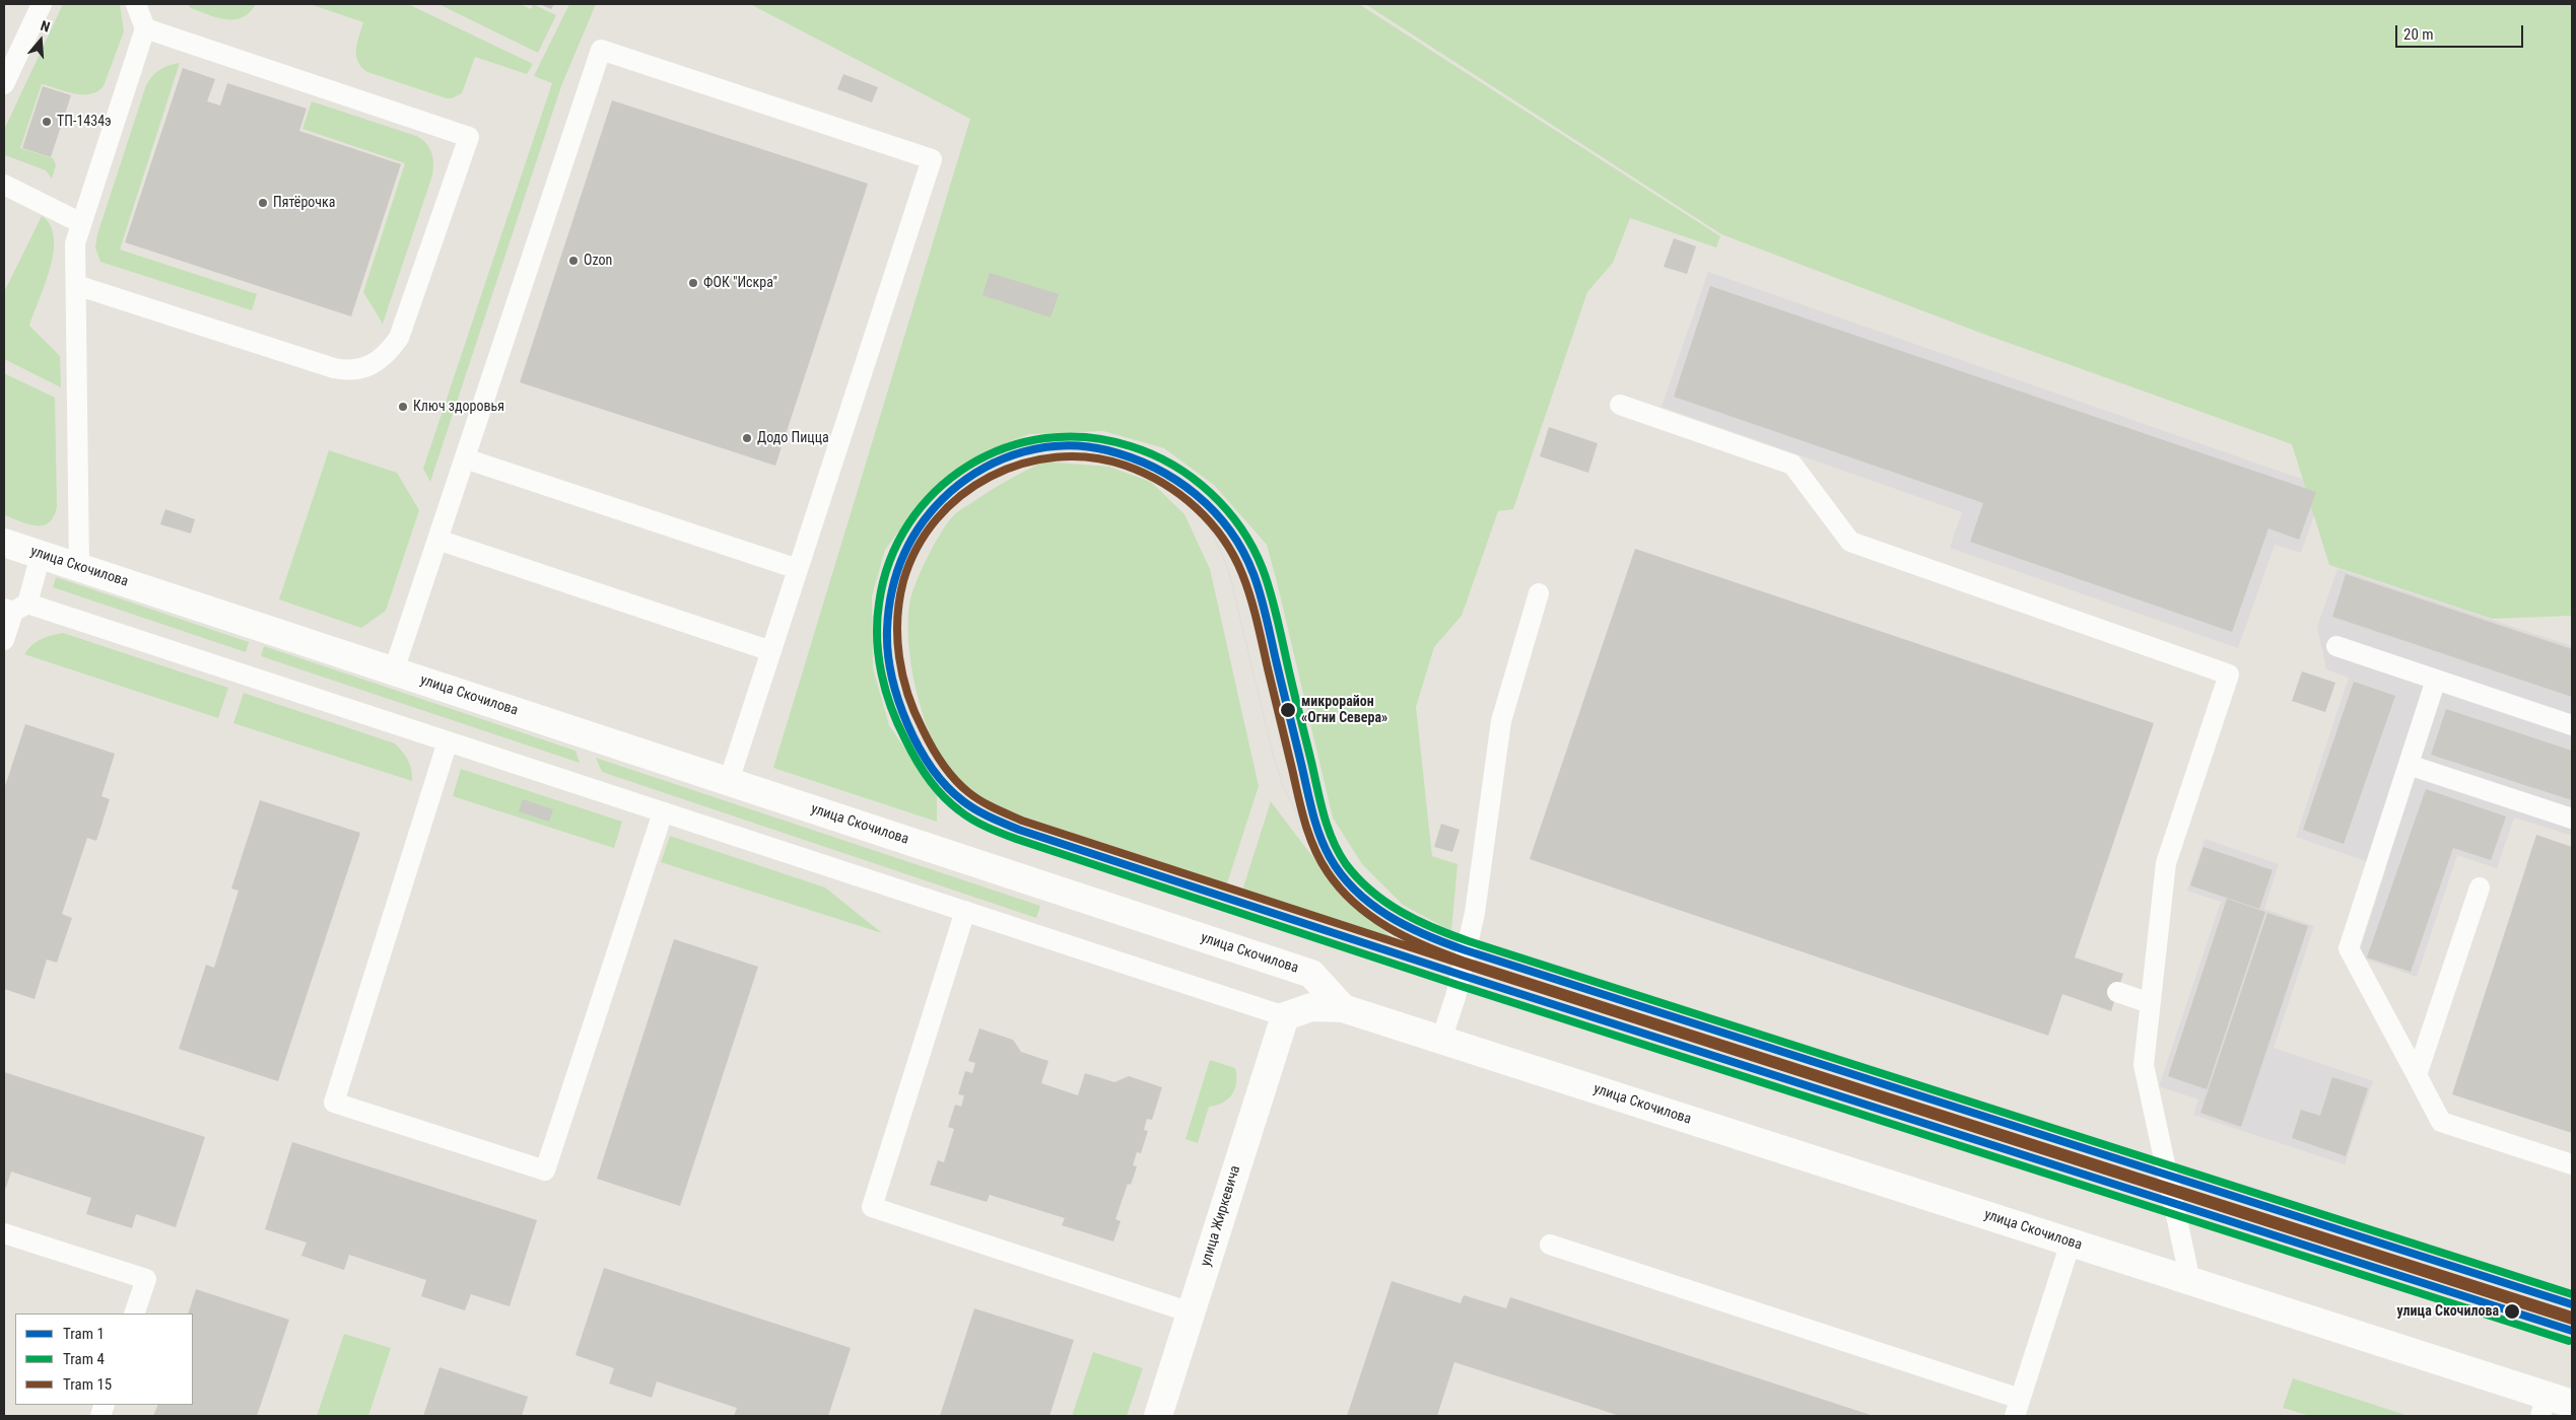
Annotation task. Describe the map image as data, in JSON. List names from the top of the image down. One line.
{"streets":{"street":["улица Скочилова","улица Жиркевича"]},"places":["ТП-1434э","Пятёрочка","Ozon","ФОК \"Искра\"","Ключ здоровья","Додо Пицца","микрорайон «Огни Севера»","улица Скочилова"],"lines":["tram line 4","tram line 1","tram line 15"],"legend":["Tram 1","Tram 4","Tram 15"],"scale_bar":"20 m","north":"top"}
